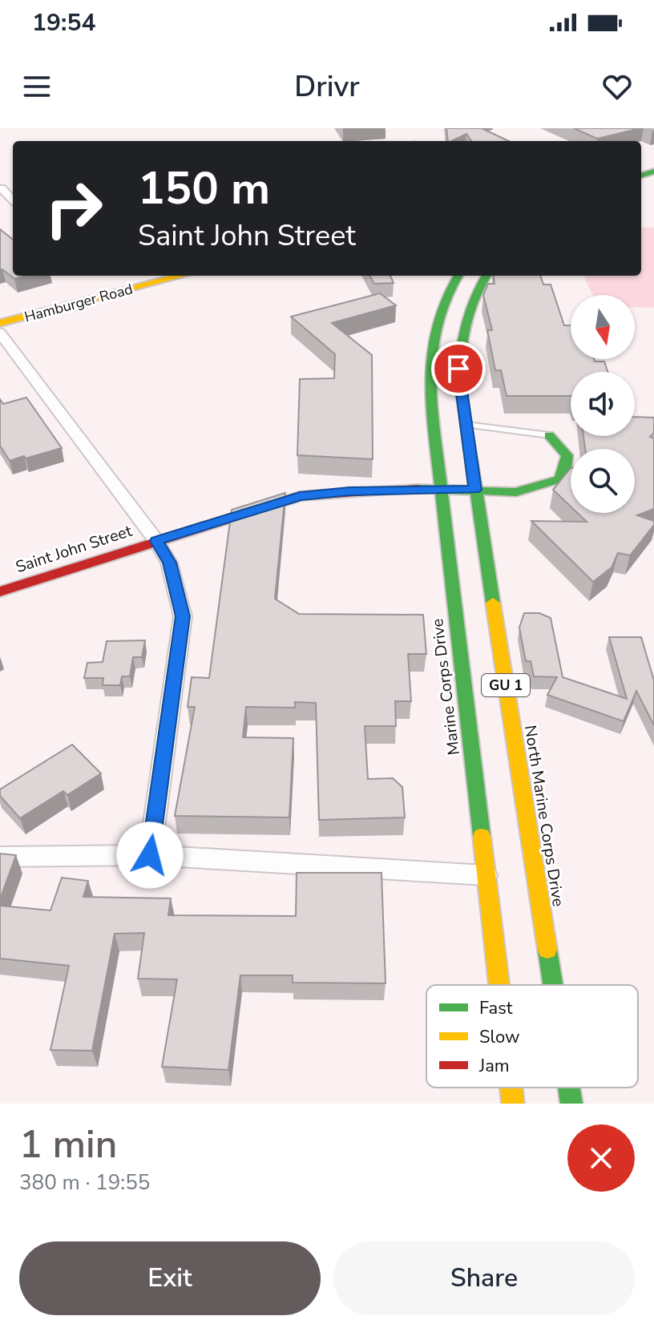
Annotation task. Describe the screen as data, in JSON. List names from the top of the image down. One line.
{"streets":{"main road":["Hamburger Road","Saint John Street","GU 1","Marine Corps Drive","North Marine Corps Drive"]},"crossings":[["Saint John Street","Marine Corps Drive"],["Saint John Street","North Marine Corps Drive"]],"legend":["Fast","Slow","Jam"],"north":"bottom","page":{"status":"19:54","header":"Drivr","turn":["150 m","Saint John Street"],"heading":["1 min","380 m · 19:55"],"buttons":["Exit","Share"]}}
